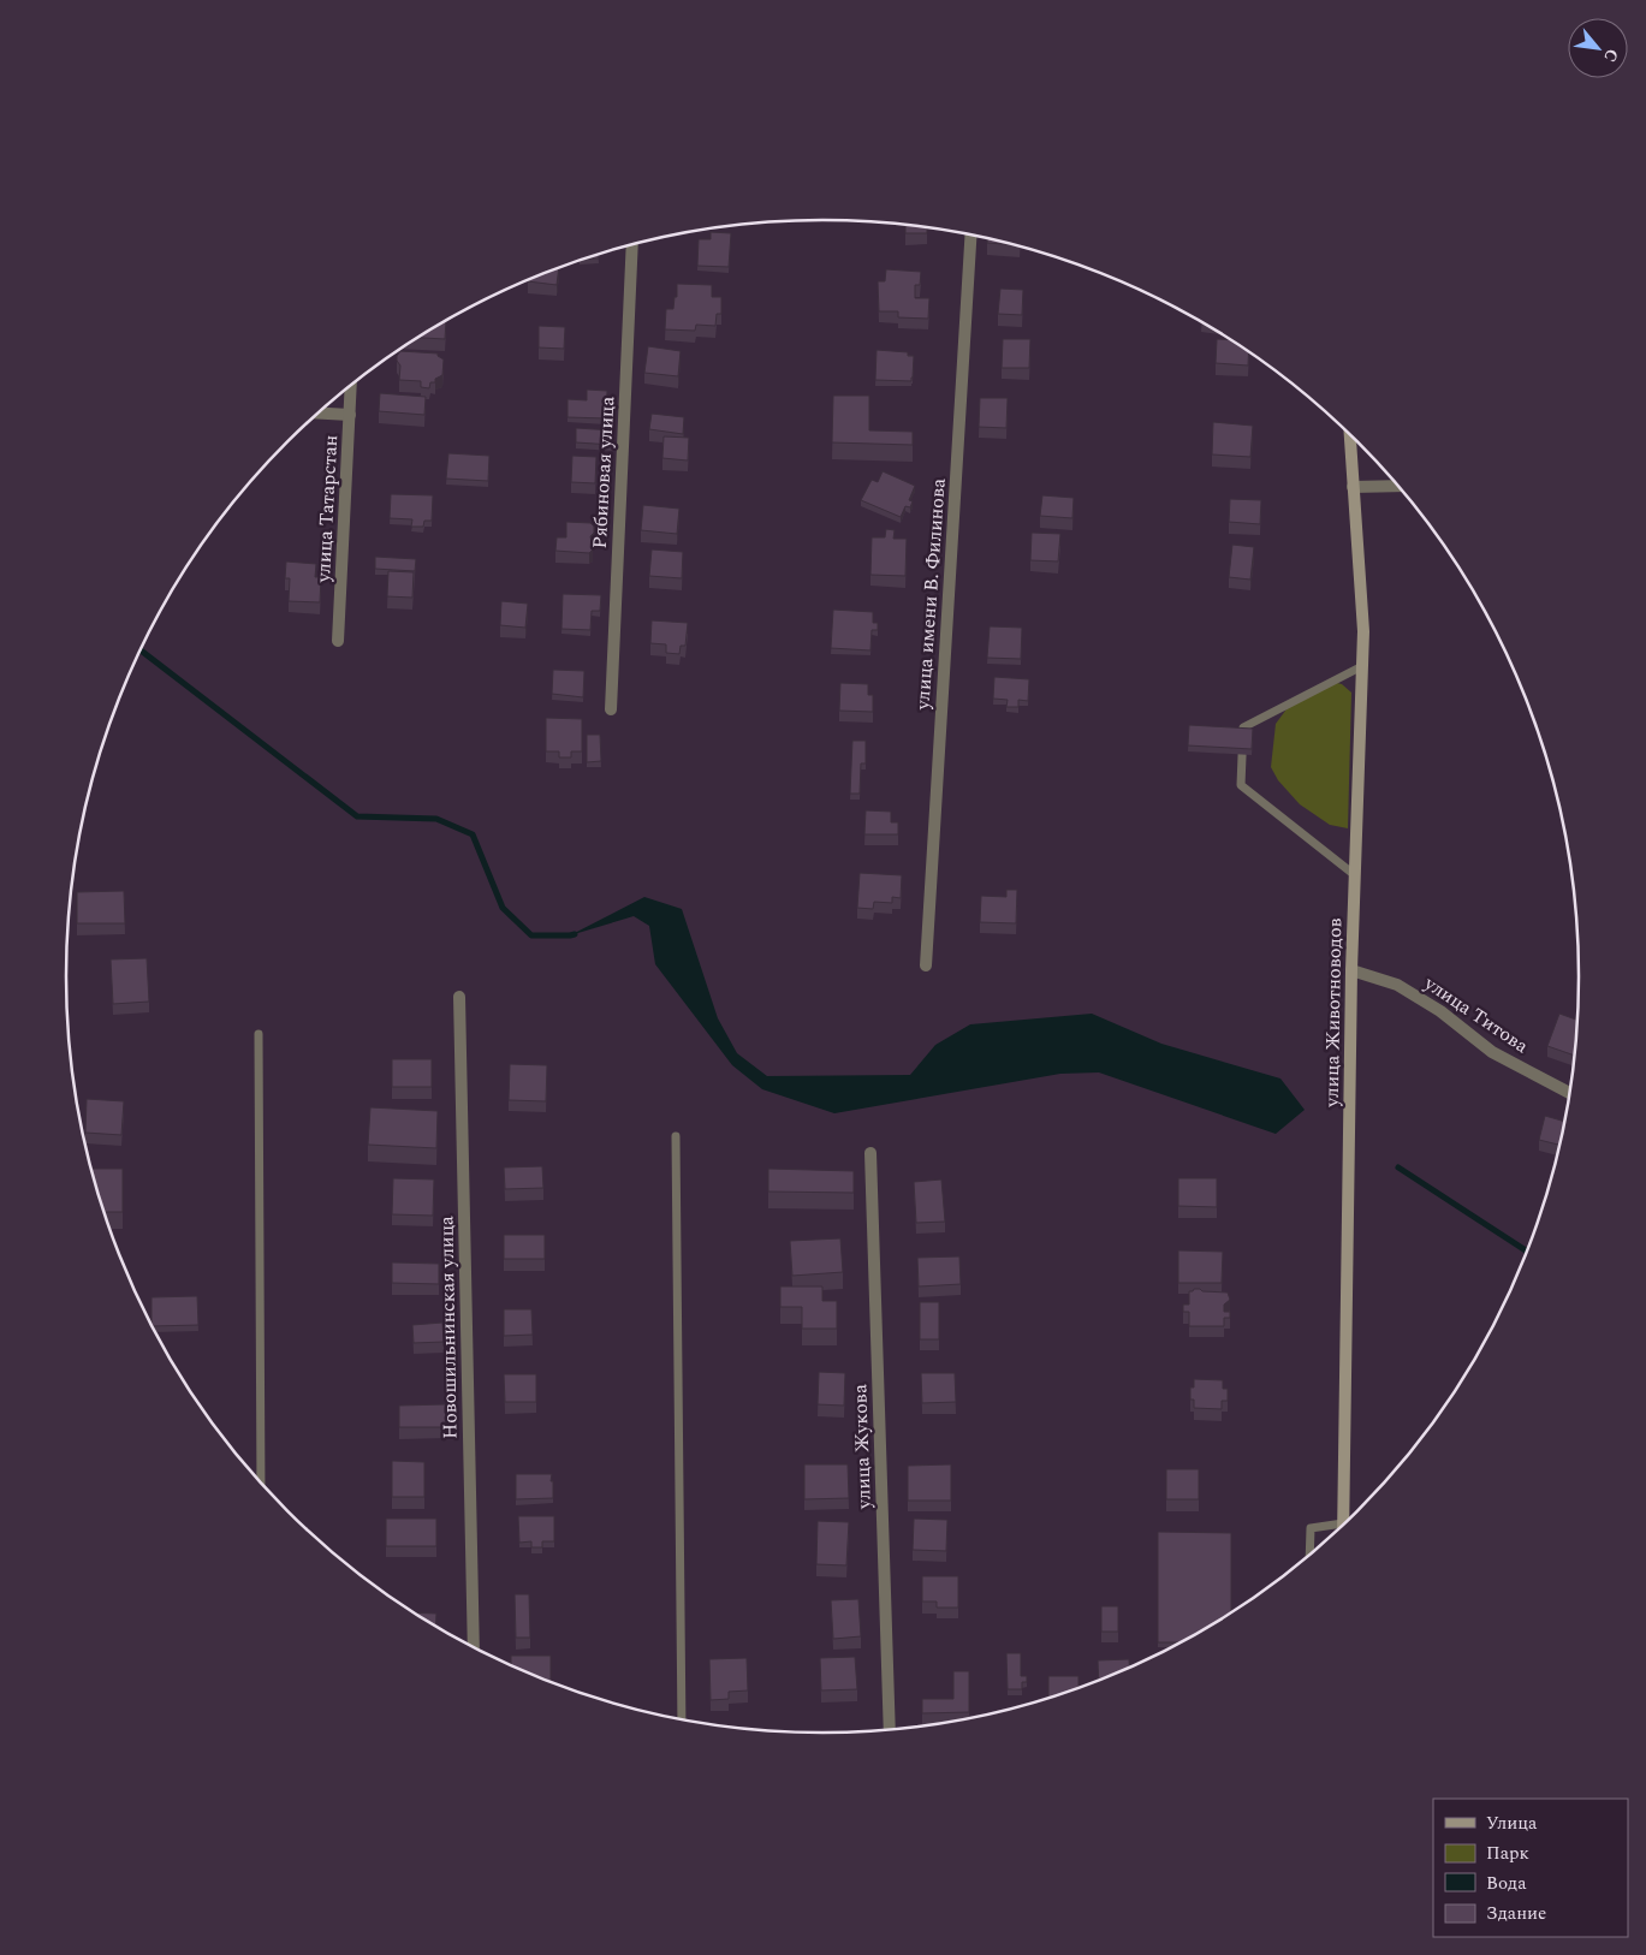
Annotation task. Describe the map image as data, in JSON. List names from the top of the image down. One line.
{"streets":{"main road":["улица Животноводов"],"street":["Рябиновая улица","улица Татарстан","улица имени В. Филинова","улица Титова","Новошильнинская улица","улица Жукова"]},"crossings":[["улица Животноводов","улица Титова"]],"legend":["Улица","Парк","Вода","Здание"],"north":"bottom right"}
